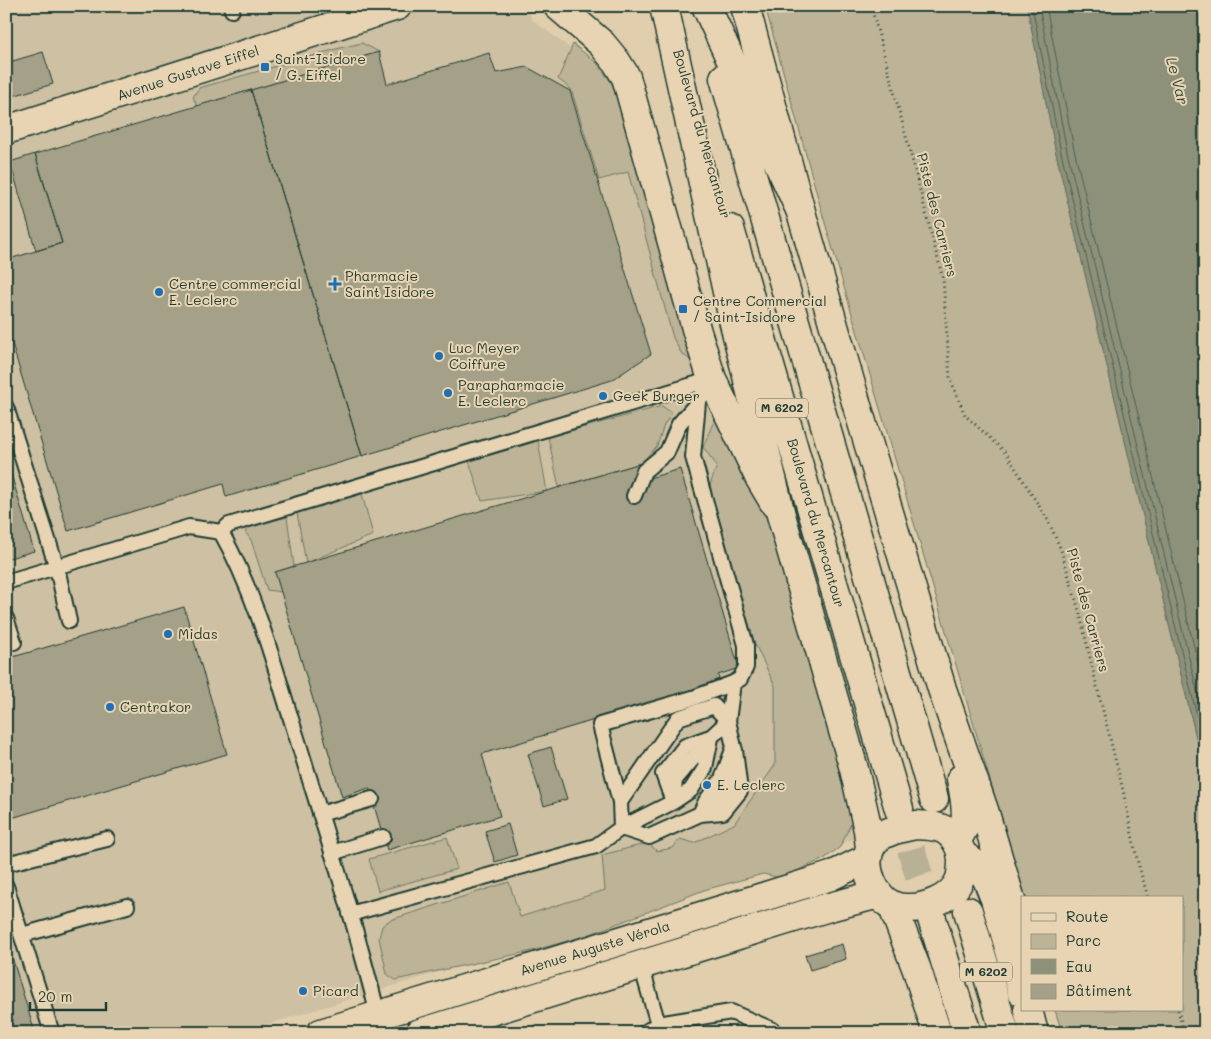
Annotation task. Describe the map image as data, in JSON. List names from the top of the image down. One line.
{"streets":{"main road":["Avenue Gustave Eiffel","Boulevard du Mercantour","M 6202","Avenue Auguste Vérola"],"path":["Piste des Carriers"]},"water":["Le Var"],"places":{"transit":["Saint-Isidore / G. Eiffel","Centre Commercial / Saint-Isidore"],"health":["Pharmacie Saint Isidore"],"other":["Centre commercial E. Leclerc","Luc Meyer Coiffure","Parapharmacie E. Leclerc","Geek Burger","Midas","Centrakor","E. Leclerc","Picard"]},"legend":["Route","Parc","Eau","Bâtiment"],"scale_bar":"20 m"}
